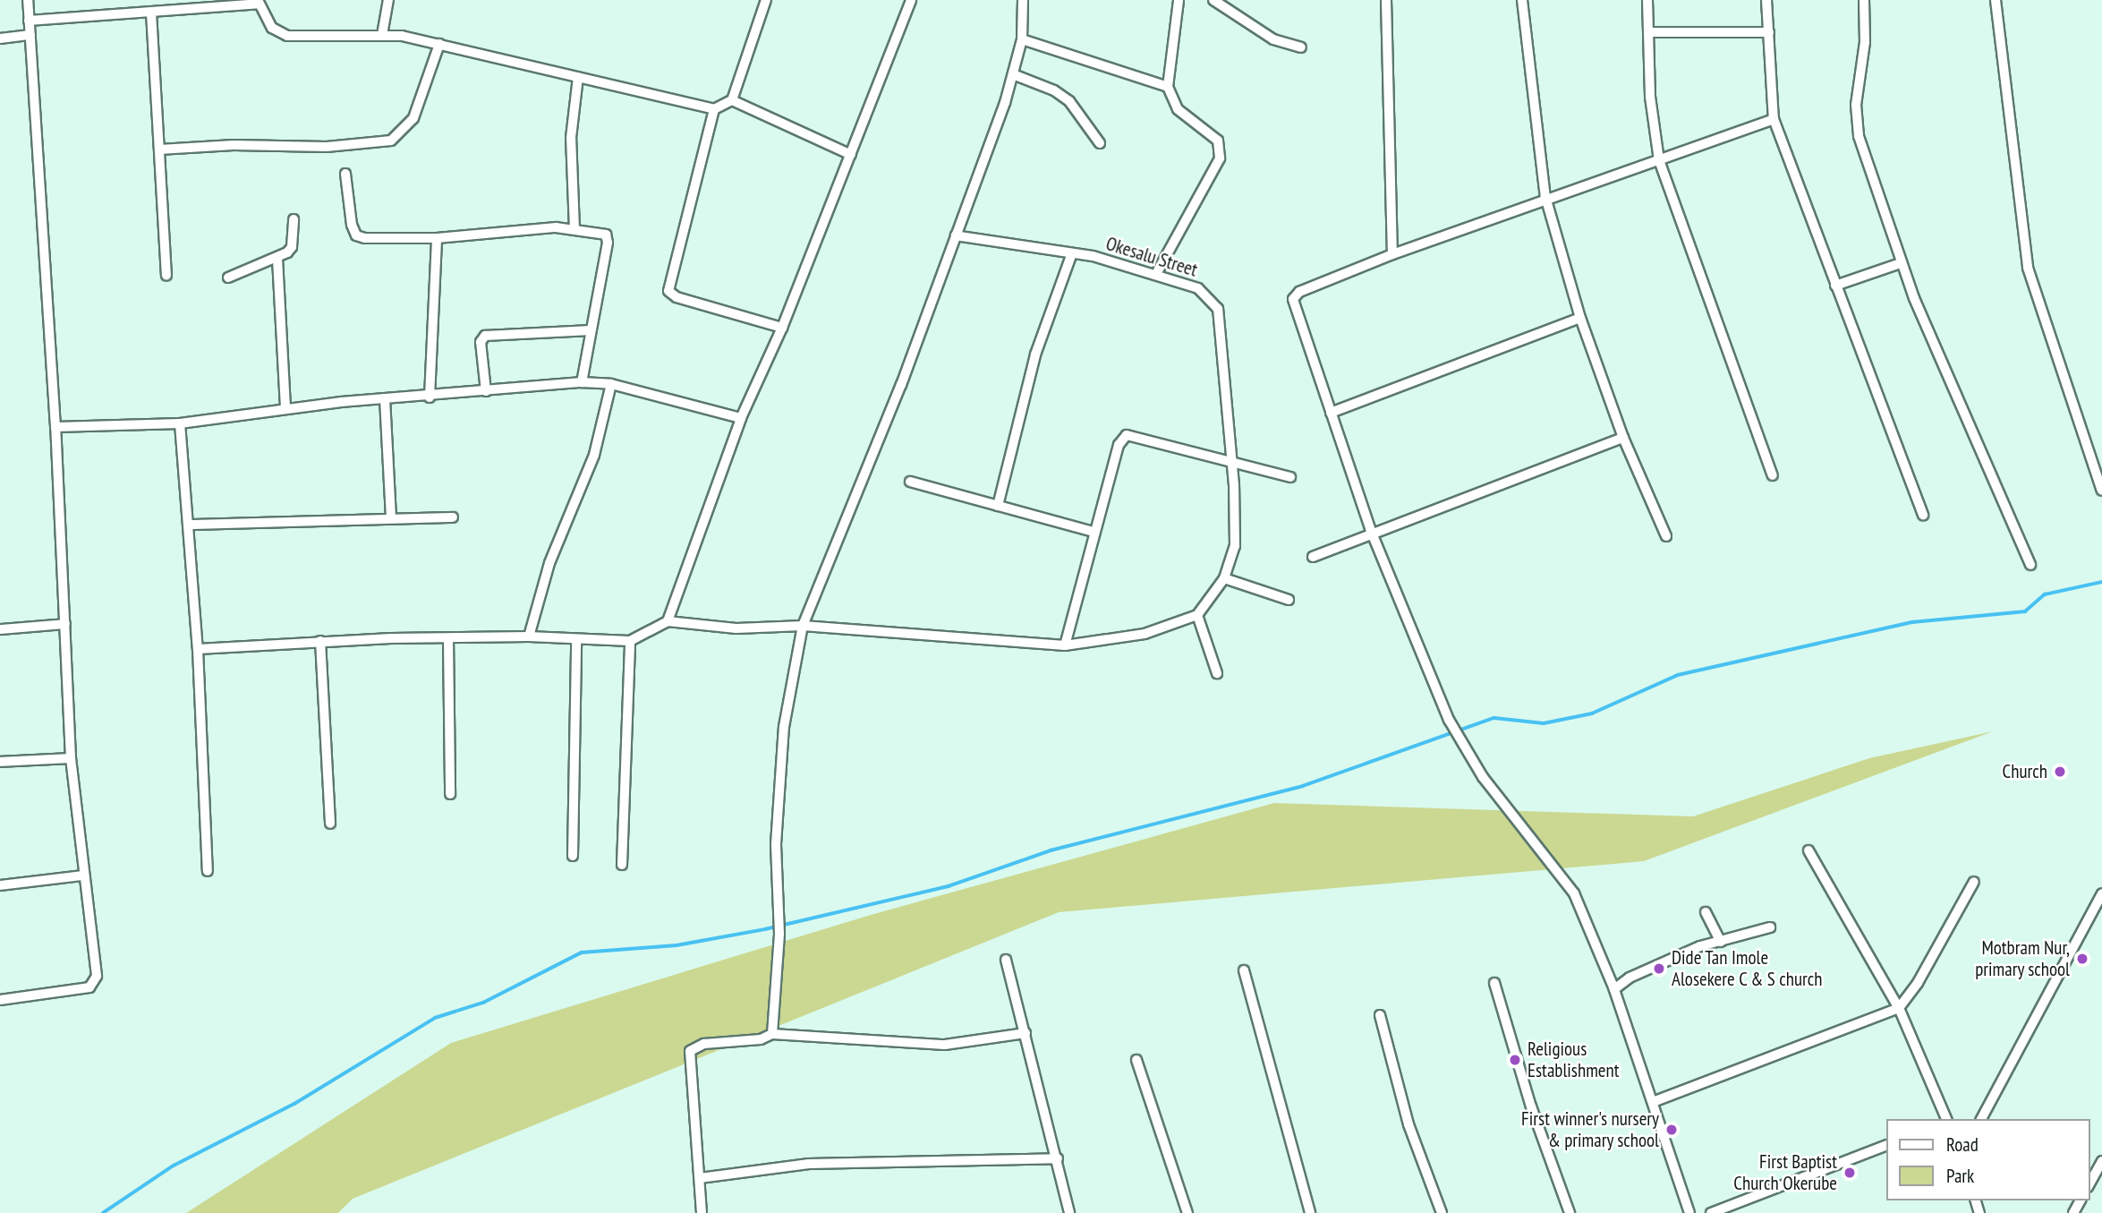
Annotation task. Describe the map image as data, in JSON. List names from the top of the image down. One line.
{"streets":{"street":["Okesalu Street"]},"places":["Church","Motbram Nur, primary school","Dide Tan Imole Alosekere C & S church","Religious Establishment","First winner's nursery & primary school","First Baptist Church Okerube"],"legend":["Road","Park"]}
